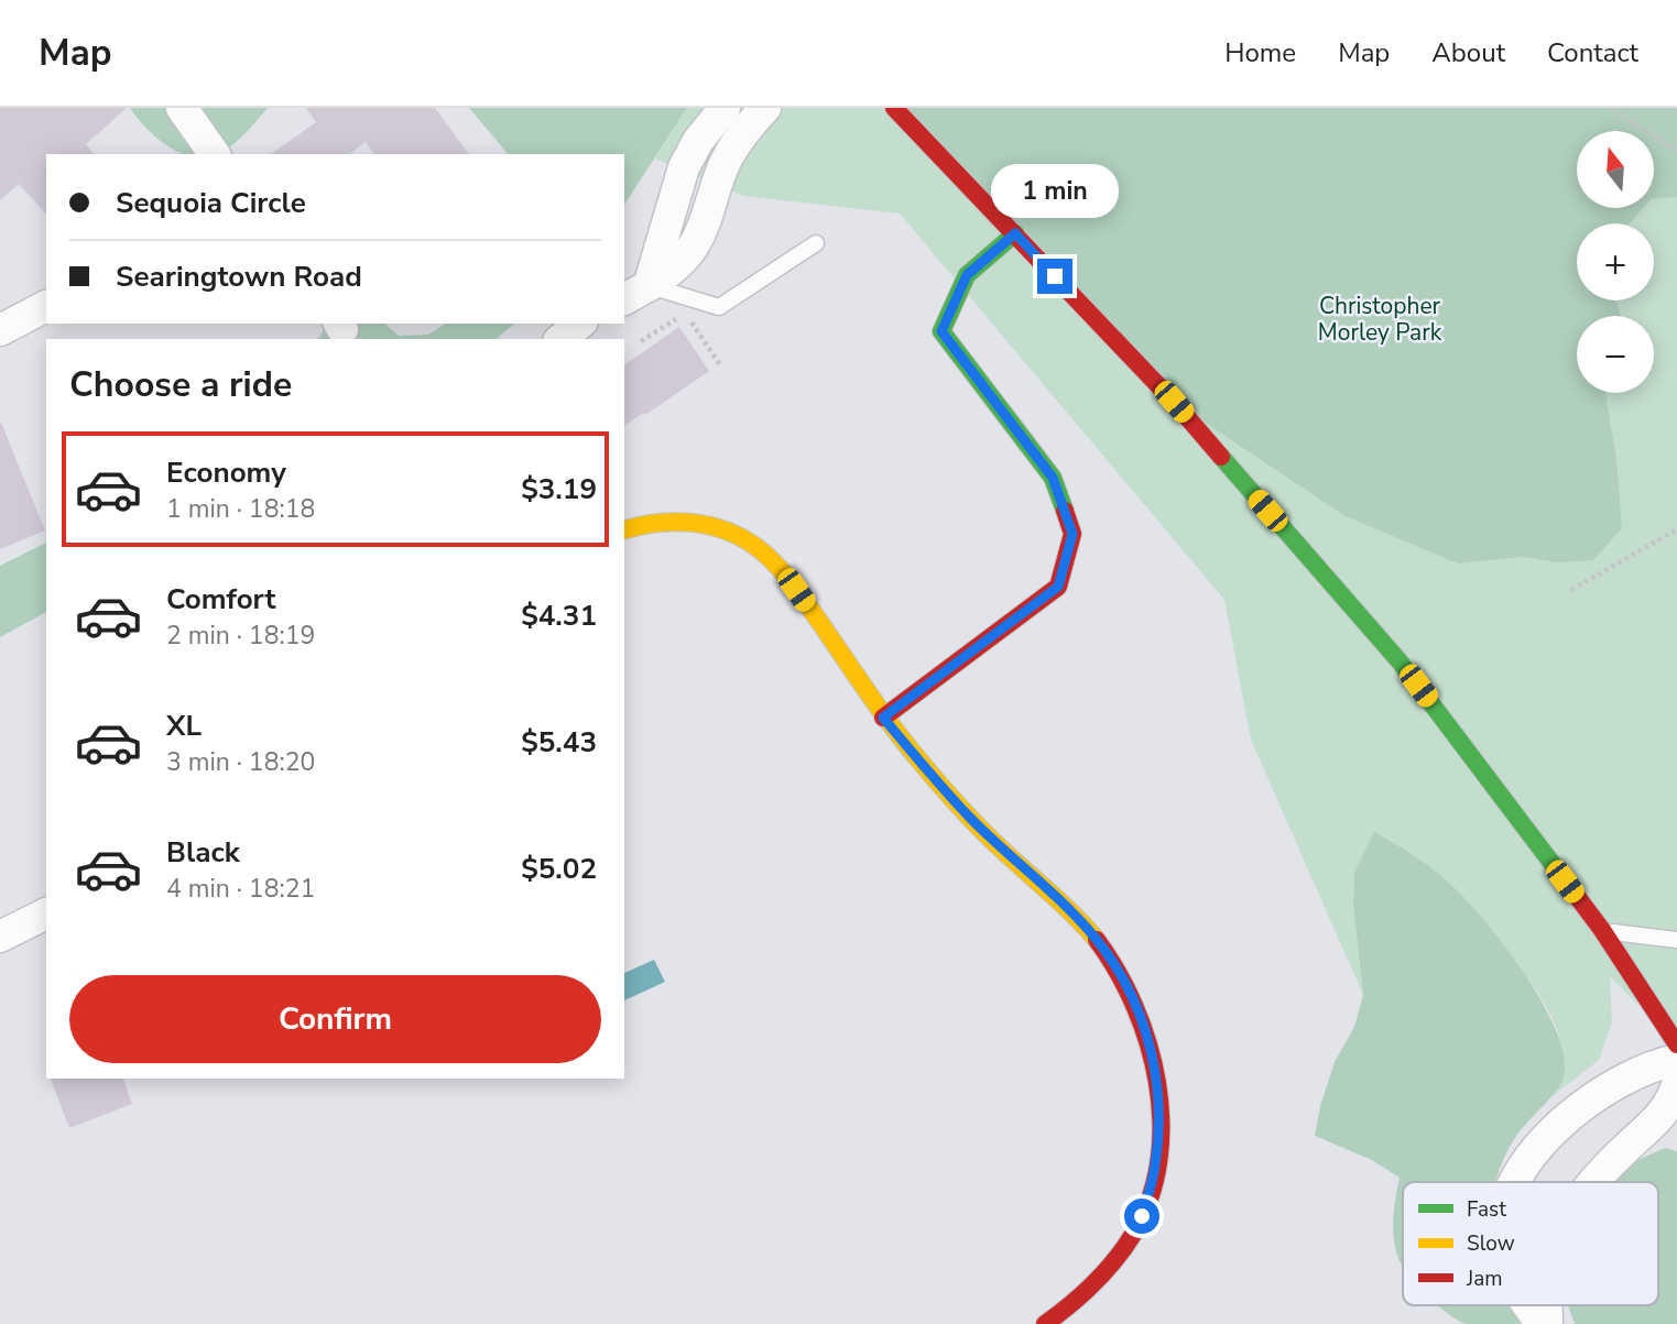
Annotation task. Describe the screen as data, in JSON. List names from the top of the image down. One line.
{"parks":["Christopher Morley Park"],"legend":["Fast","Slow","Jam"],"north":"top","page":{"header":"Map","nav":["Home","Map","About","Contact"],"map_buttons":["+","−"],"banner":["Sequoia Circle","Searingtown Road"],"bubble":"1 min","heading":"Choose a ride","list":[{"name":"Economy","note":"1 min · 18:18","value":"$3.19"},{"name":"Comfort","note":"2 min · 18:19","value":"$4.31"},{"name":"XL","note":"3 min · 18:20","value":"$5.43"},{"name":"Black","note":"4 min · 18:21","value":"$5.02"}],"buttons":"Confirm"}}
